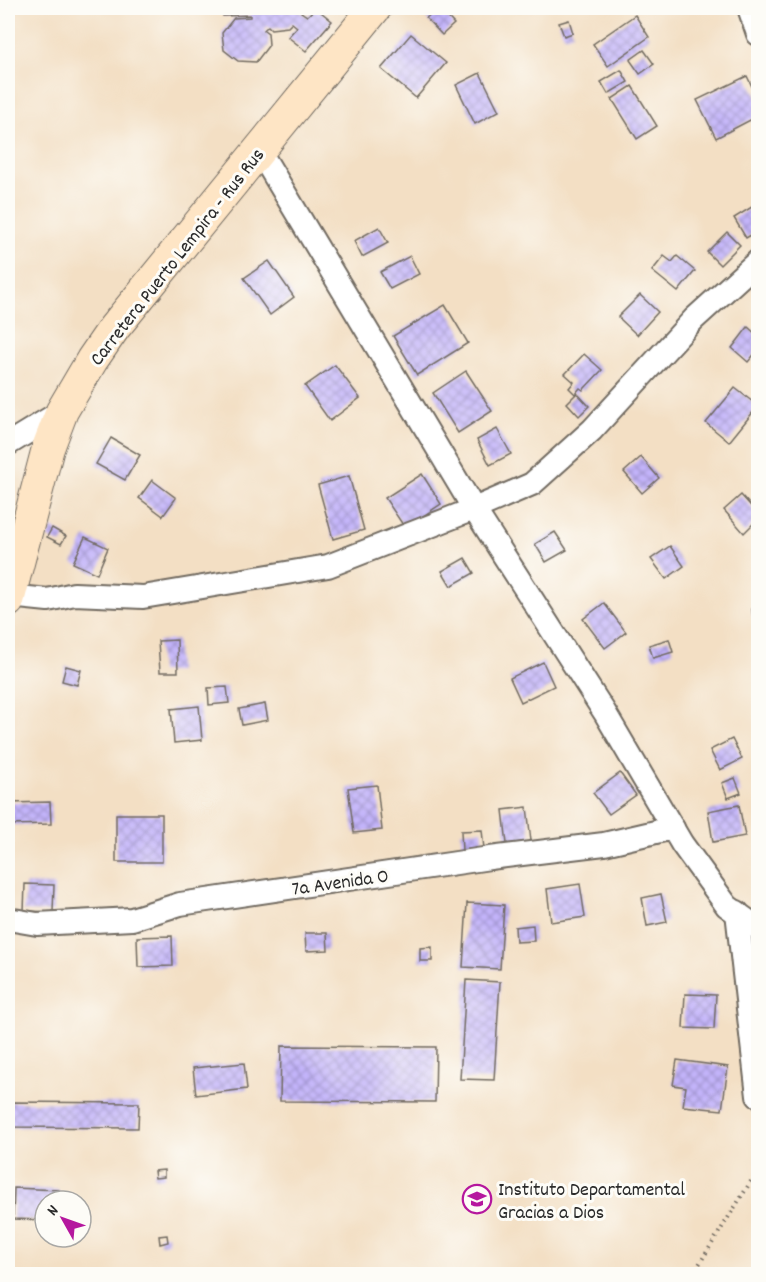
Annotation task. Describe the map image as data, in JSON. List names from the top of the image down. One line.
{"streets":{"street":["Carretera Puerto Lempira - Rus Rus","7a Avenida O"]},"places":{"school or university":["Instituto Departamental Gracias a Dios"]},"north":"top left"}
